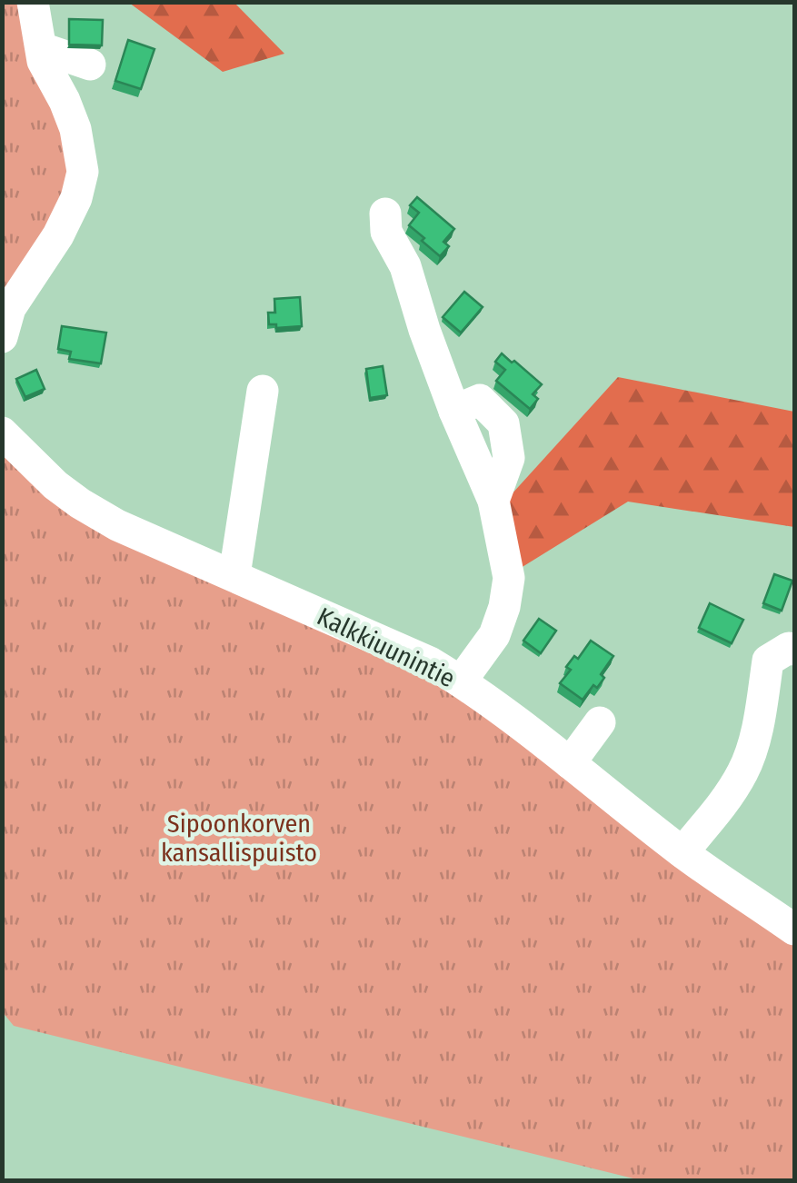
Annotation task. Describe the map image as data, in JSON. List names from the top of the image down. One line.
{"streets":{"street":["Kalkkiuunintie"]},"parks":["Sipoonkorven kansallispuisto"]}
